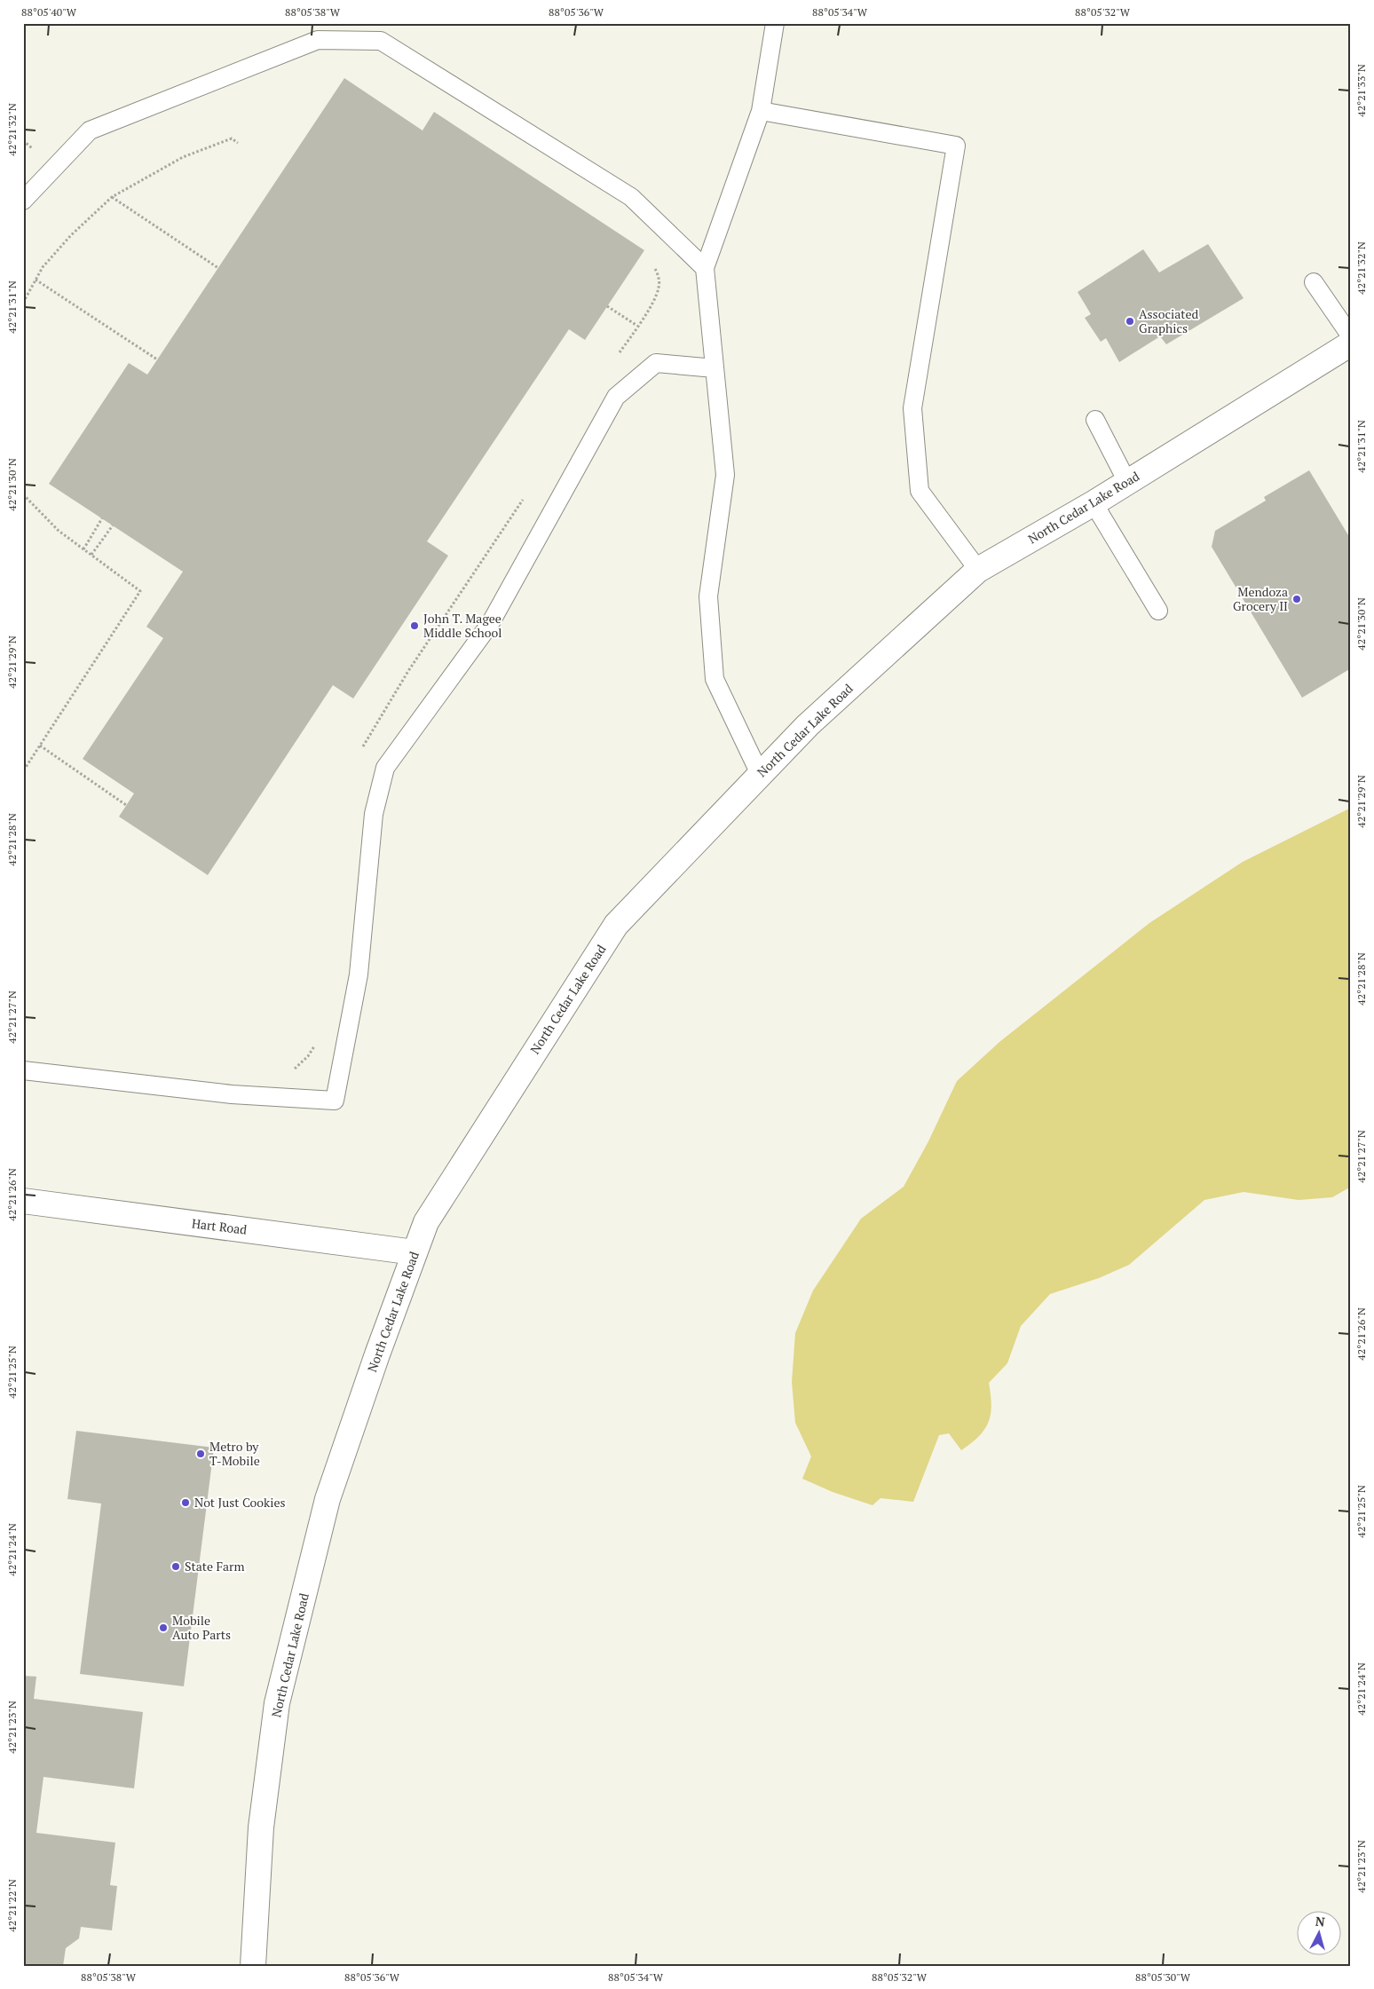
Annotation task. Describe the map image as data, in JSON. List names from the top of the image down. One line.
{"streets":{"main road":["North Cedar Lake Road","Hart Road"]},"crossings":[["North Cedar Lake Road","Hart Road"]],"places":["Associated Graphics","Mendoza Grocery II","John T. Magee Middle School","Metro by T-Mobile","Not Just Cookies","State Farm","Mobile Auto Parts"],"north":"top","coordinates":["88°05'40\"W","88°05'38\"W","88°05'36\"W","88°05'34\"W","88°05'32\"W","42°21'33\"N","42°21'32\"N","42°21'31\"N","42°21'30\"N","42°21'29\"N","42°21'28\"N","42°21'27\"N","42°21'26\"N","42°21'25\"N","42°21'24\"N","42°21'23\"N","42°21'22\"N","88°05'30\"W"]}
